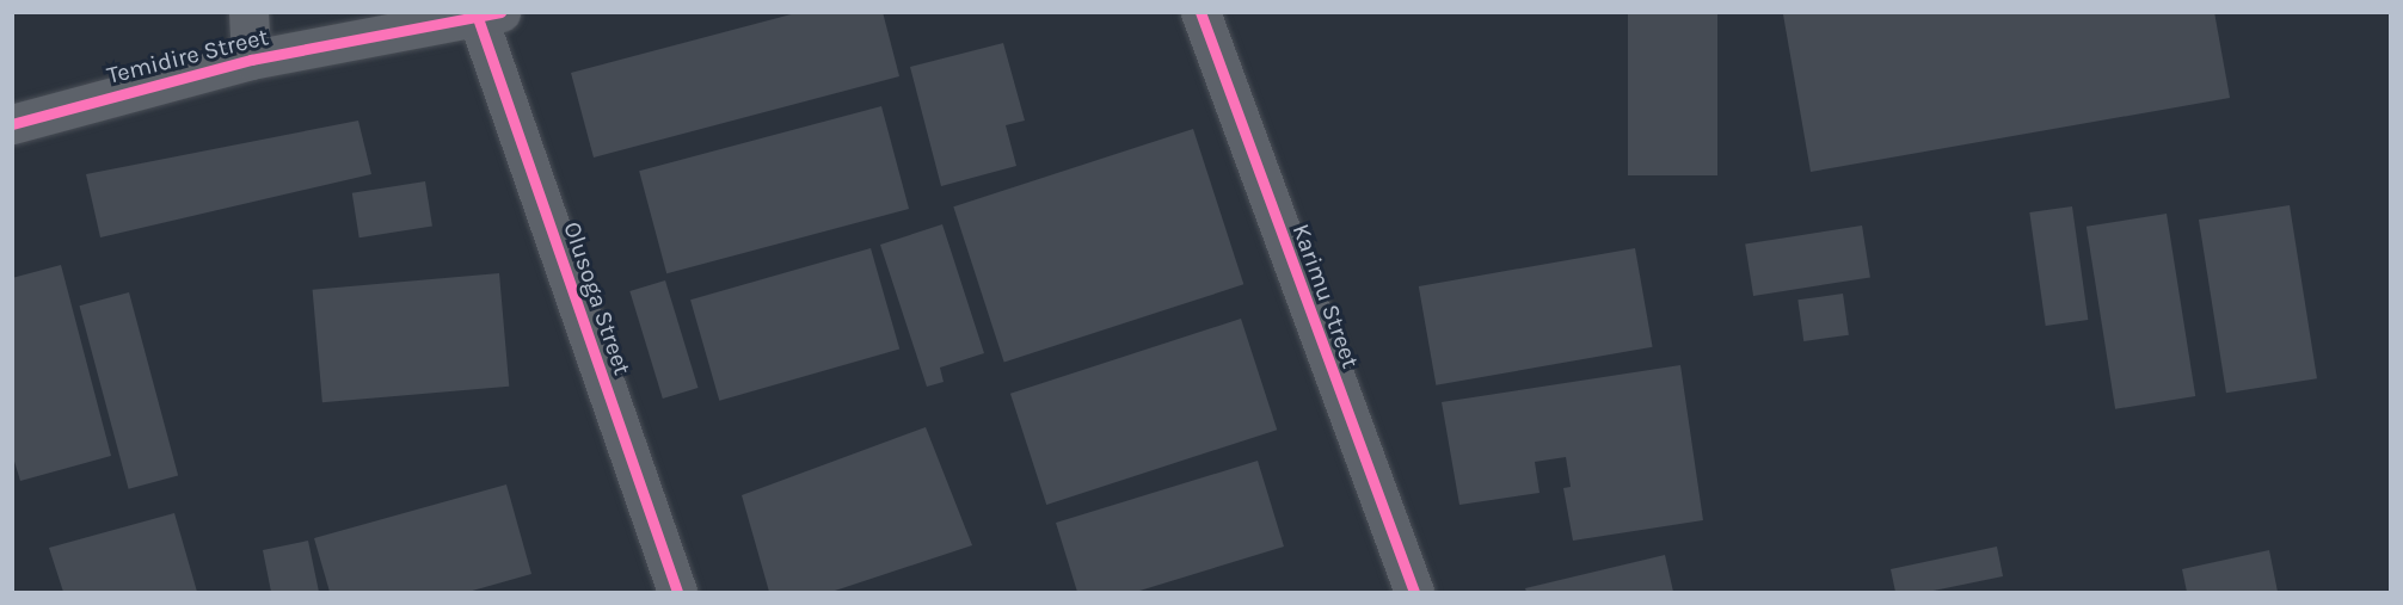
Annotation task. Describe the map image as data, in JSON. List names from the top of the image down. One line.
{"streets":{"street":["Temidire Street","Karimu Street","Olusoga Street"]},"crossings":[["Temidire Street","Olusoga Street"]]}
